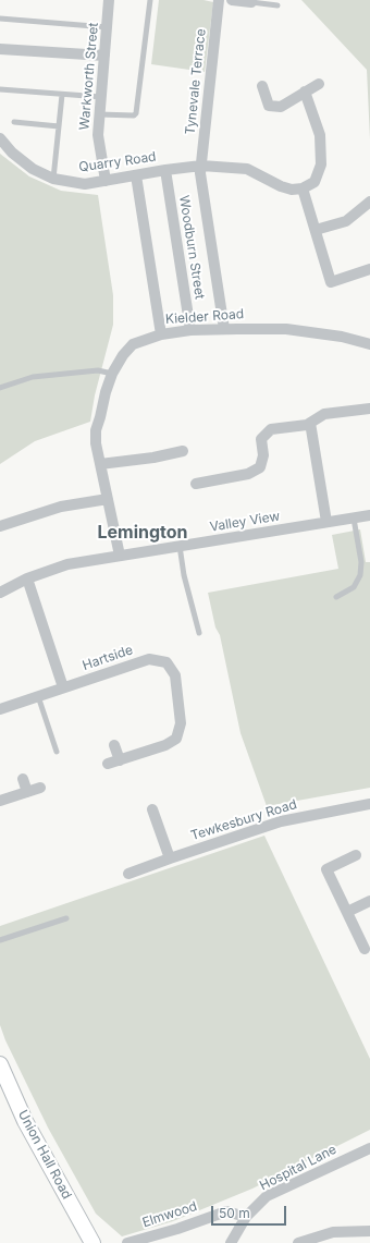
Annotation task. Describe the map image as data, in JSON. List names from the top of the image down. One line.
{"streets":{"street":["Warkworth Street","Tynevale Terrace","Quarry Road","Woodburn Street","Kielder Road","Valley View","Hartside","Tewkesbury Road","Union Hall Road","Hospital Lane","Elmwood"]},"crossings":[["Warkworth Street","Quarry Road"],["Tynevale Terrace","Quarry Road"],["Tynevale Terrace","Kielder Road"],["Quarry Road","Woodburn Street"],["Woodburn Street","Kielder Road"],["Kielder Road","Valley View"],["Hospital Lane","Elmwood"]],"districts":["Lemington"],"scale_bar":"50 m"}
